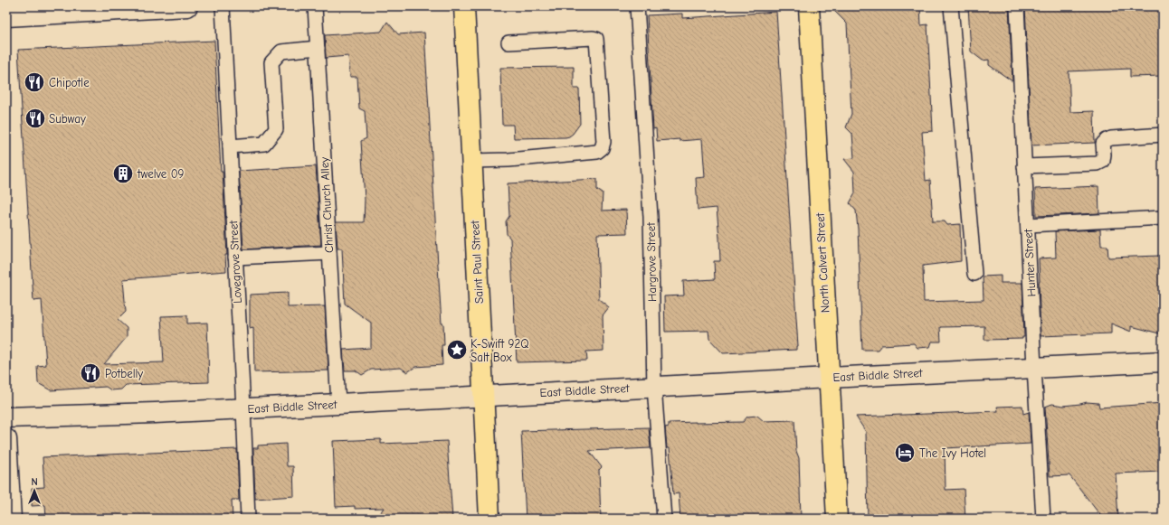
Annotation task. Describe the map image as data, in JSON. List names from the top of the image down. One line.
{"streets":{"main road":["Saint Paul Street","North Calvert Street","East Biddle Street"],"lane":["Christ Church Alley","Lovegrove Street","Hargrove Street","Hunter Street"]},"crossings":[["Christ Church Alley","East Biddle Street"],["Lovegrove Street","East Biddle Street"],["Saint Paul Street","East Biddle Street"],["Hargrove Street","East Biddle Street"],["North Calvert Street","East Biddle Street"],["Hunter Street","East Biddle Street"]],"places":{"restaurant":["Chipotle","Subway","Potbelly"],"building":["twelve 09"],"place":["K-Swift 92Q Salt Box"],"hotel":["The Ivy Hotel"]},"north":"top"}
